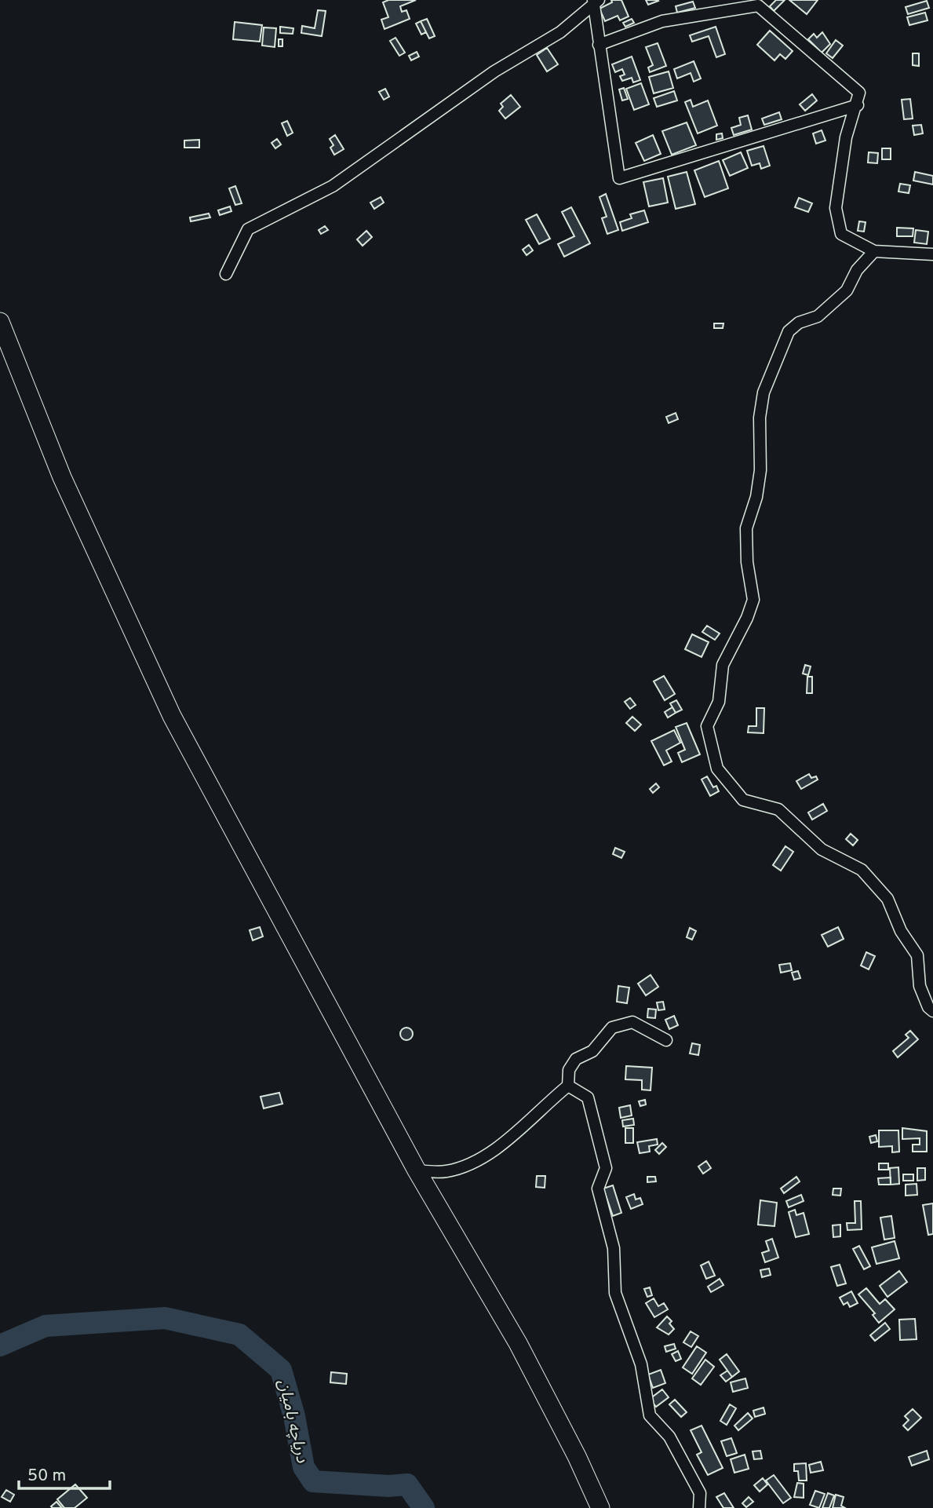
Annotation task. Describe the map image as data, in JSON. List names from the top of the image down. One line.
{"water":["دریاچه بامیان"],"scale_bar":"50 m"}
